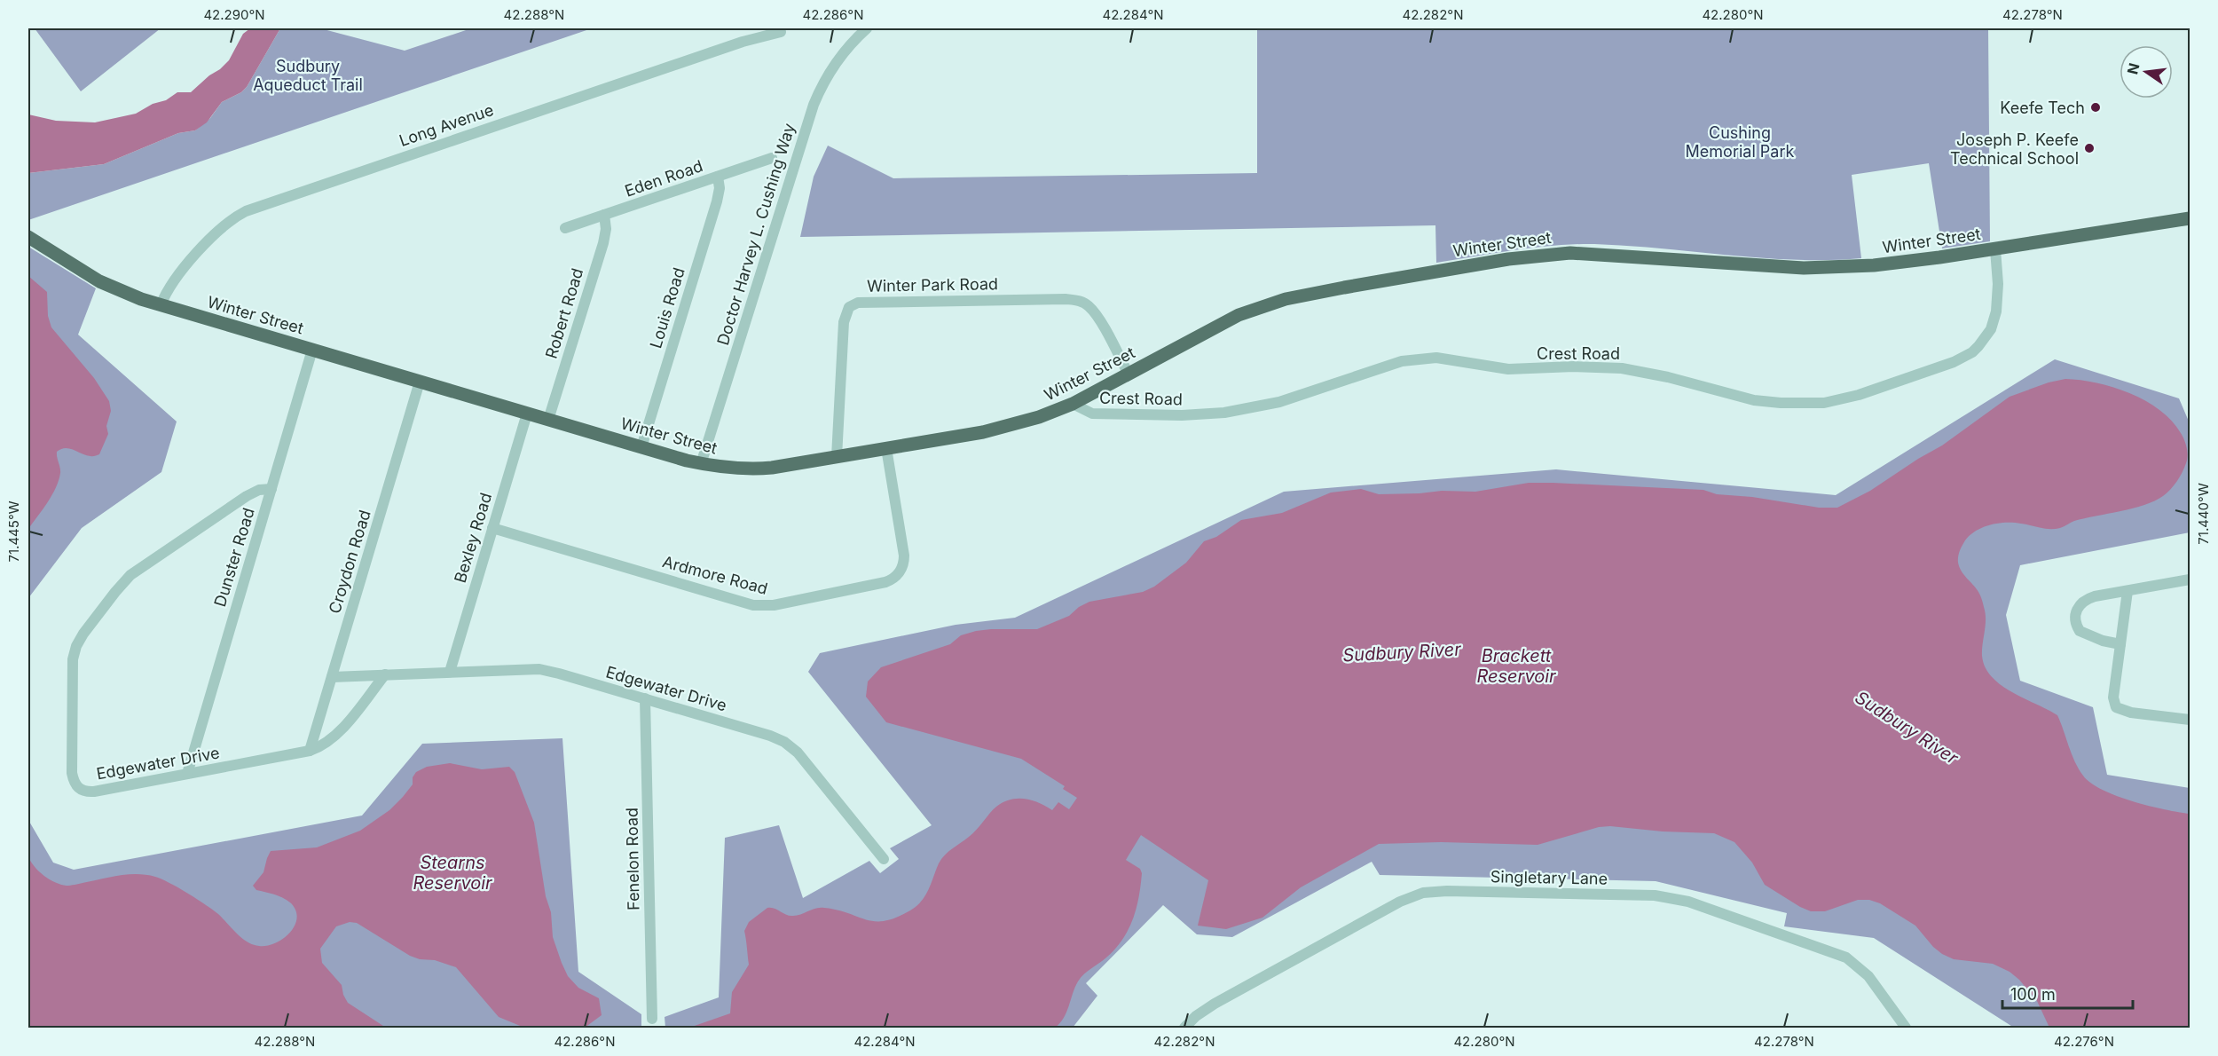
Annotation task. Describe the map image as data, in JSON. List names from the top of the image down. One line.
{"streets":{"main road":["Winter Street"],"street":["Long Avenue","Eden Road","Doctor Harvey L. Cushing Way","Winter Park Road","Louis Road","Robert Road","Crest Road","Bexley Road","Dunster Road","Croydon Road","Ardmore Road","Edgewater Drive","Fenelon Road","Singletary Lane"]},"crossings":[["Long Avenue","Winter Street"],["Eden Road","Louis Road"],["Eden Road","Robert Road"],["Doctor Harvey L. Cushing Way","Winter Street"],["Winter Street","Winter Park Road"],["Winter Street","Louis Road"],["Winter Street","Robert Road"],["Winter Street","Crest Road"],["Winter Street","Bexley Road"],["Winter Street","Dunster Road"],["Winter Street","Croydon Road"],["Winter Street","Ardmore Road"],["Bexley Road","Ardmore Road"],["Bexley Road","Edgewater Drive"],["Dunster Road","Edgewater Drive"],["Croydon Road","Edgewater Drive"],["Edgewater Drive","Fenelon Road"]],"water":["Sudbury River","Brackett Reservoir","Stearns Reservoir"],"parks":["Sudbury Aqueduct Trail","Cushing Memorial Park"],"places":["Keefe Tech","Joseph P. Keefe Technical School"],"scale_bar":"100 m","north":"left","coordinates":["42.290°N","42.288°N","42.286°N","42.284°N","42.282°N","42.280°N","42.278°N","71.440°W","71.445°W","42.276°N"]}
